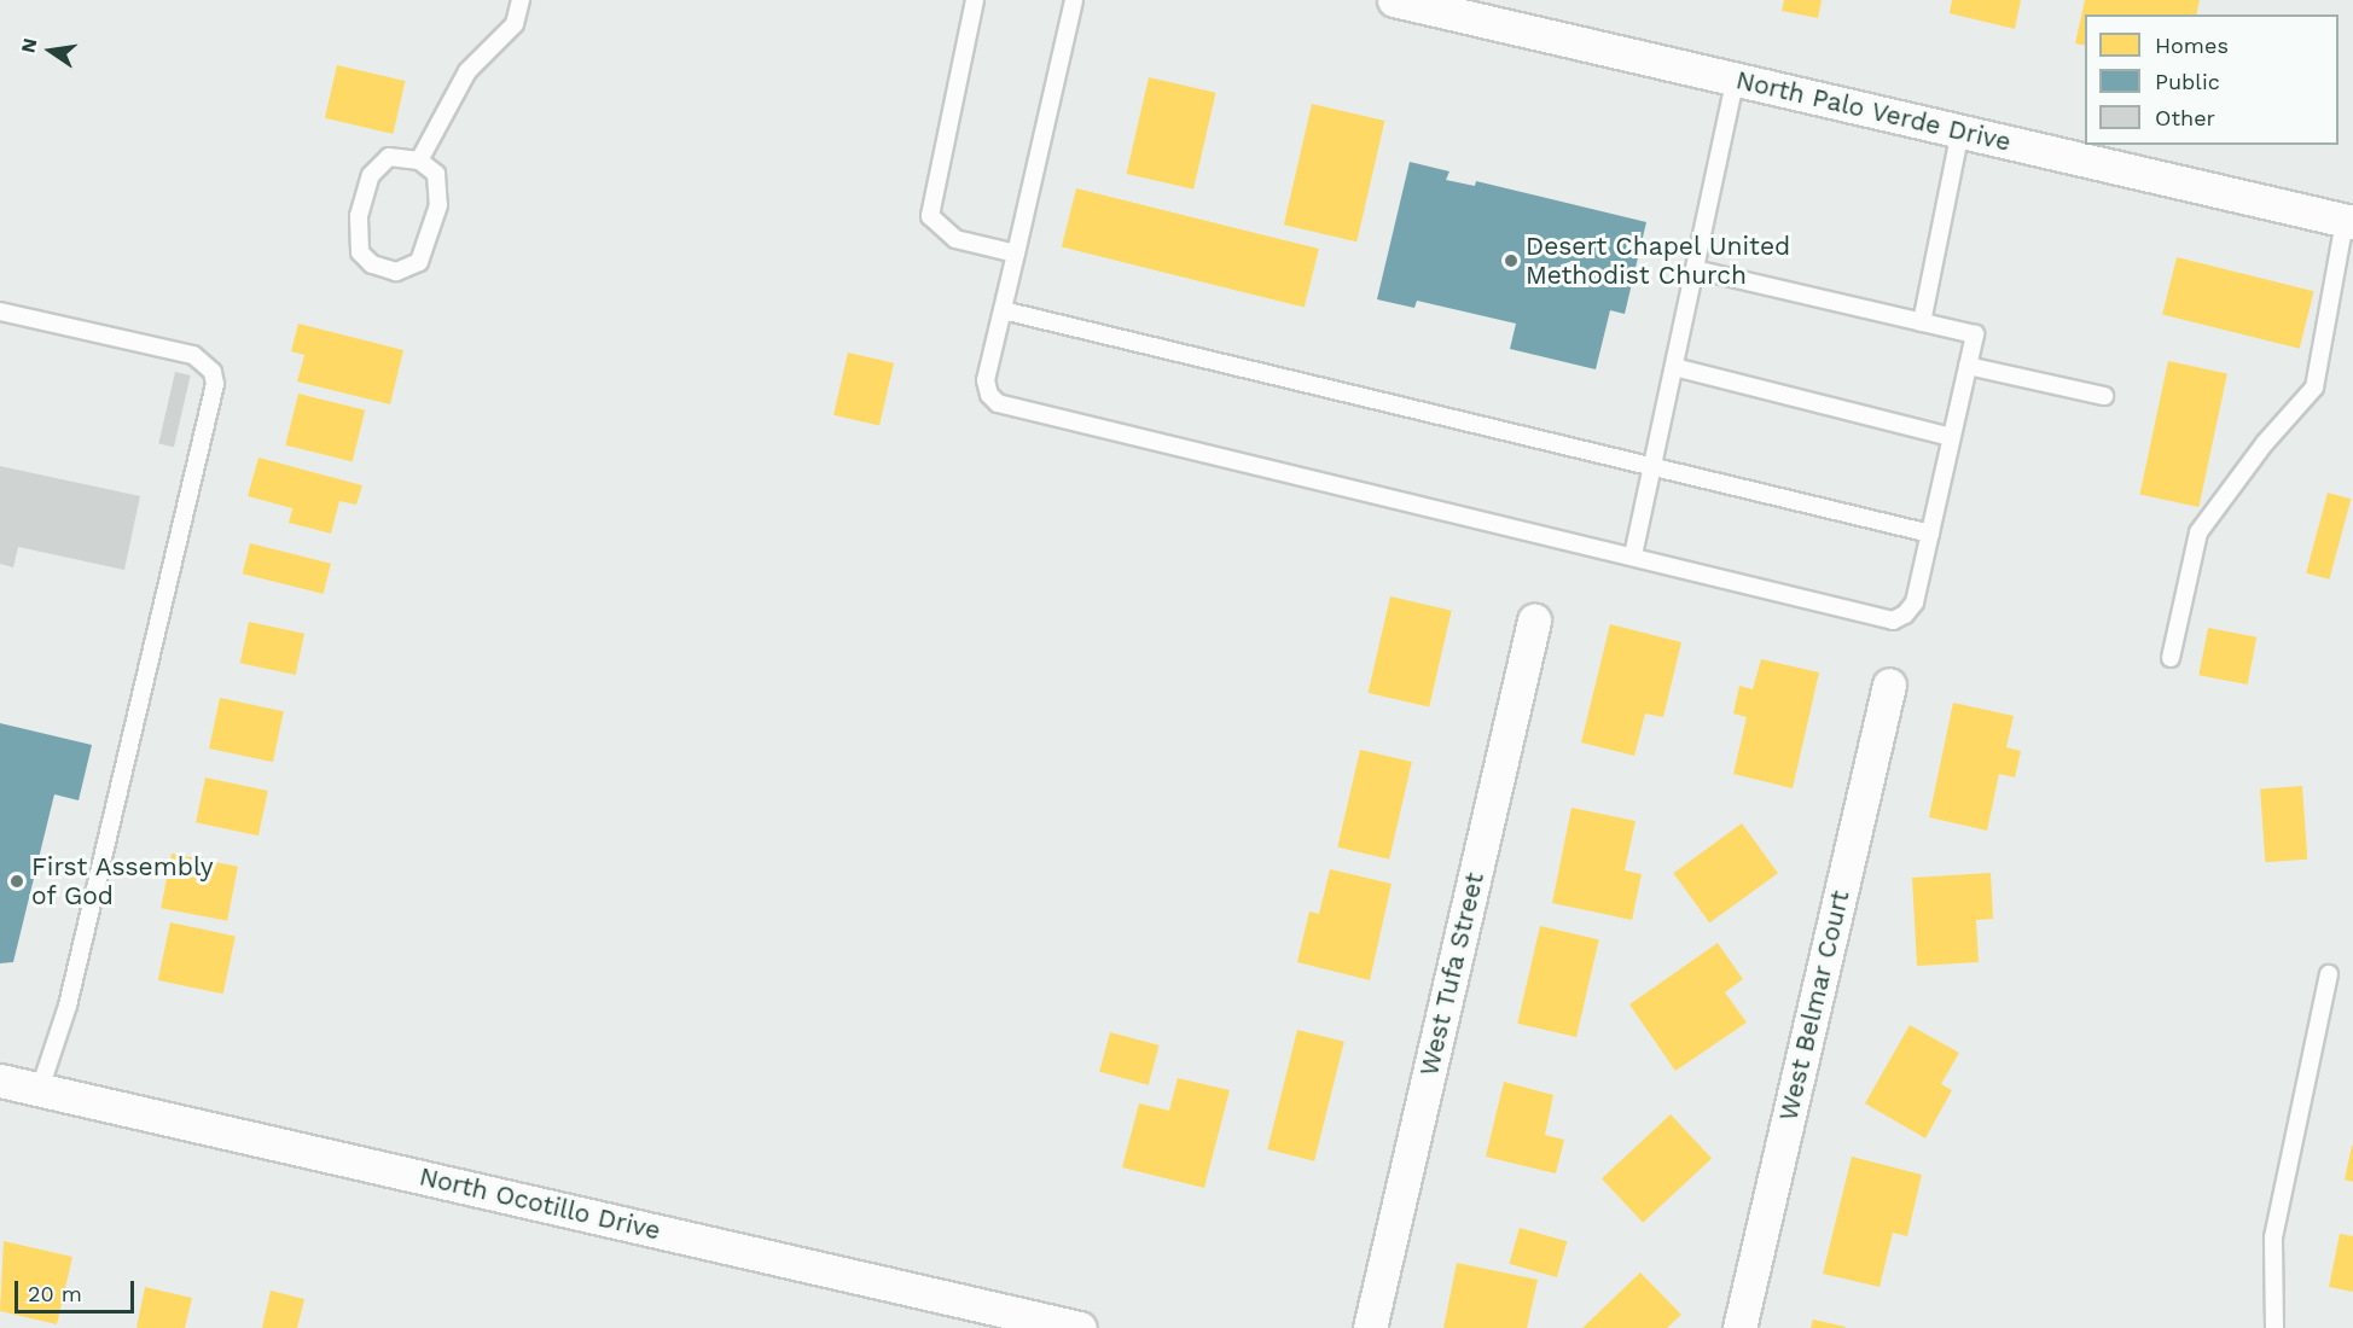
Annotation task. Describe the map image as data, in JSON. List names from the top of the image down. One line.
{"streets":{"street":["North Palo Verde Drive","West Tufa Street","West Belmar Court","North Ocotillo Drive"]},"places":["Desert Chapel United Methodist Church","First Assembly of God"],"legend":["Homes","Public","Other"],"scale_bar":"20 m","north":"left"}
